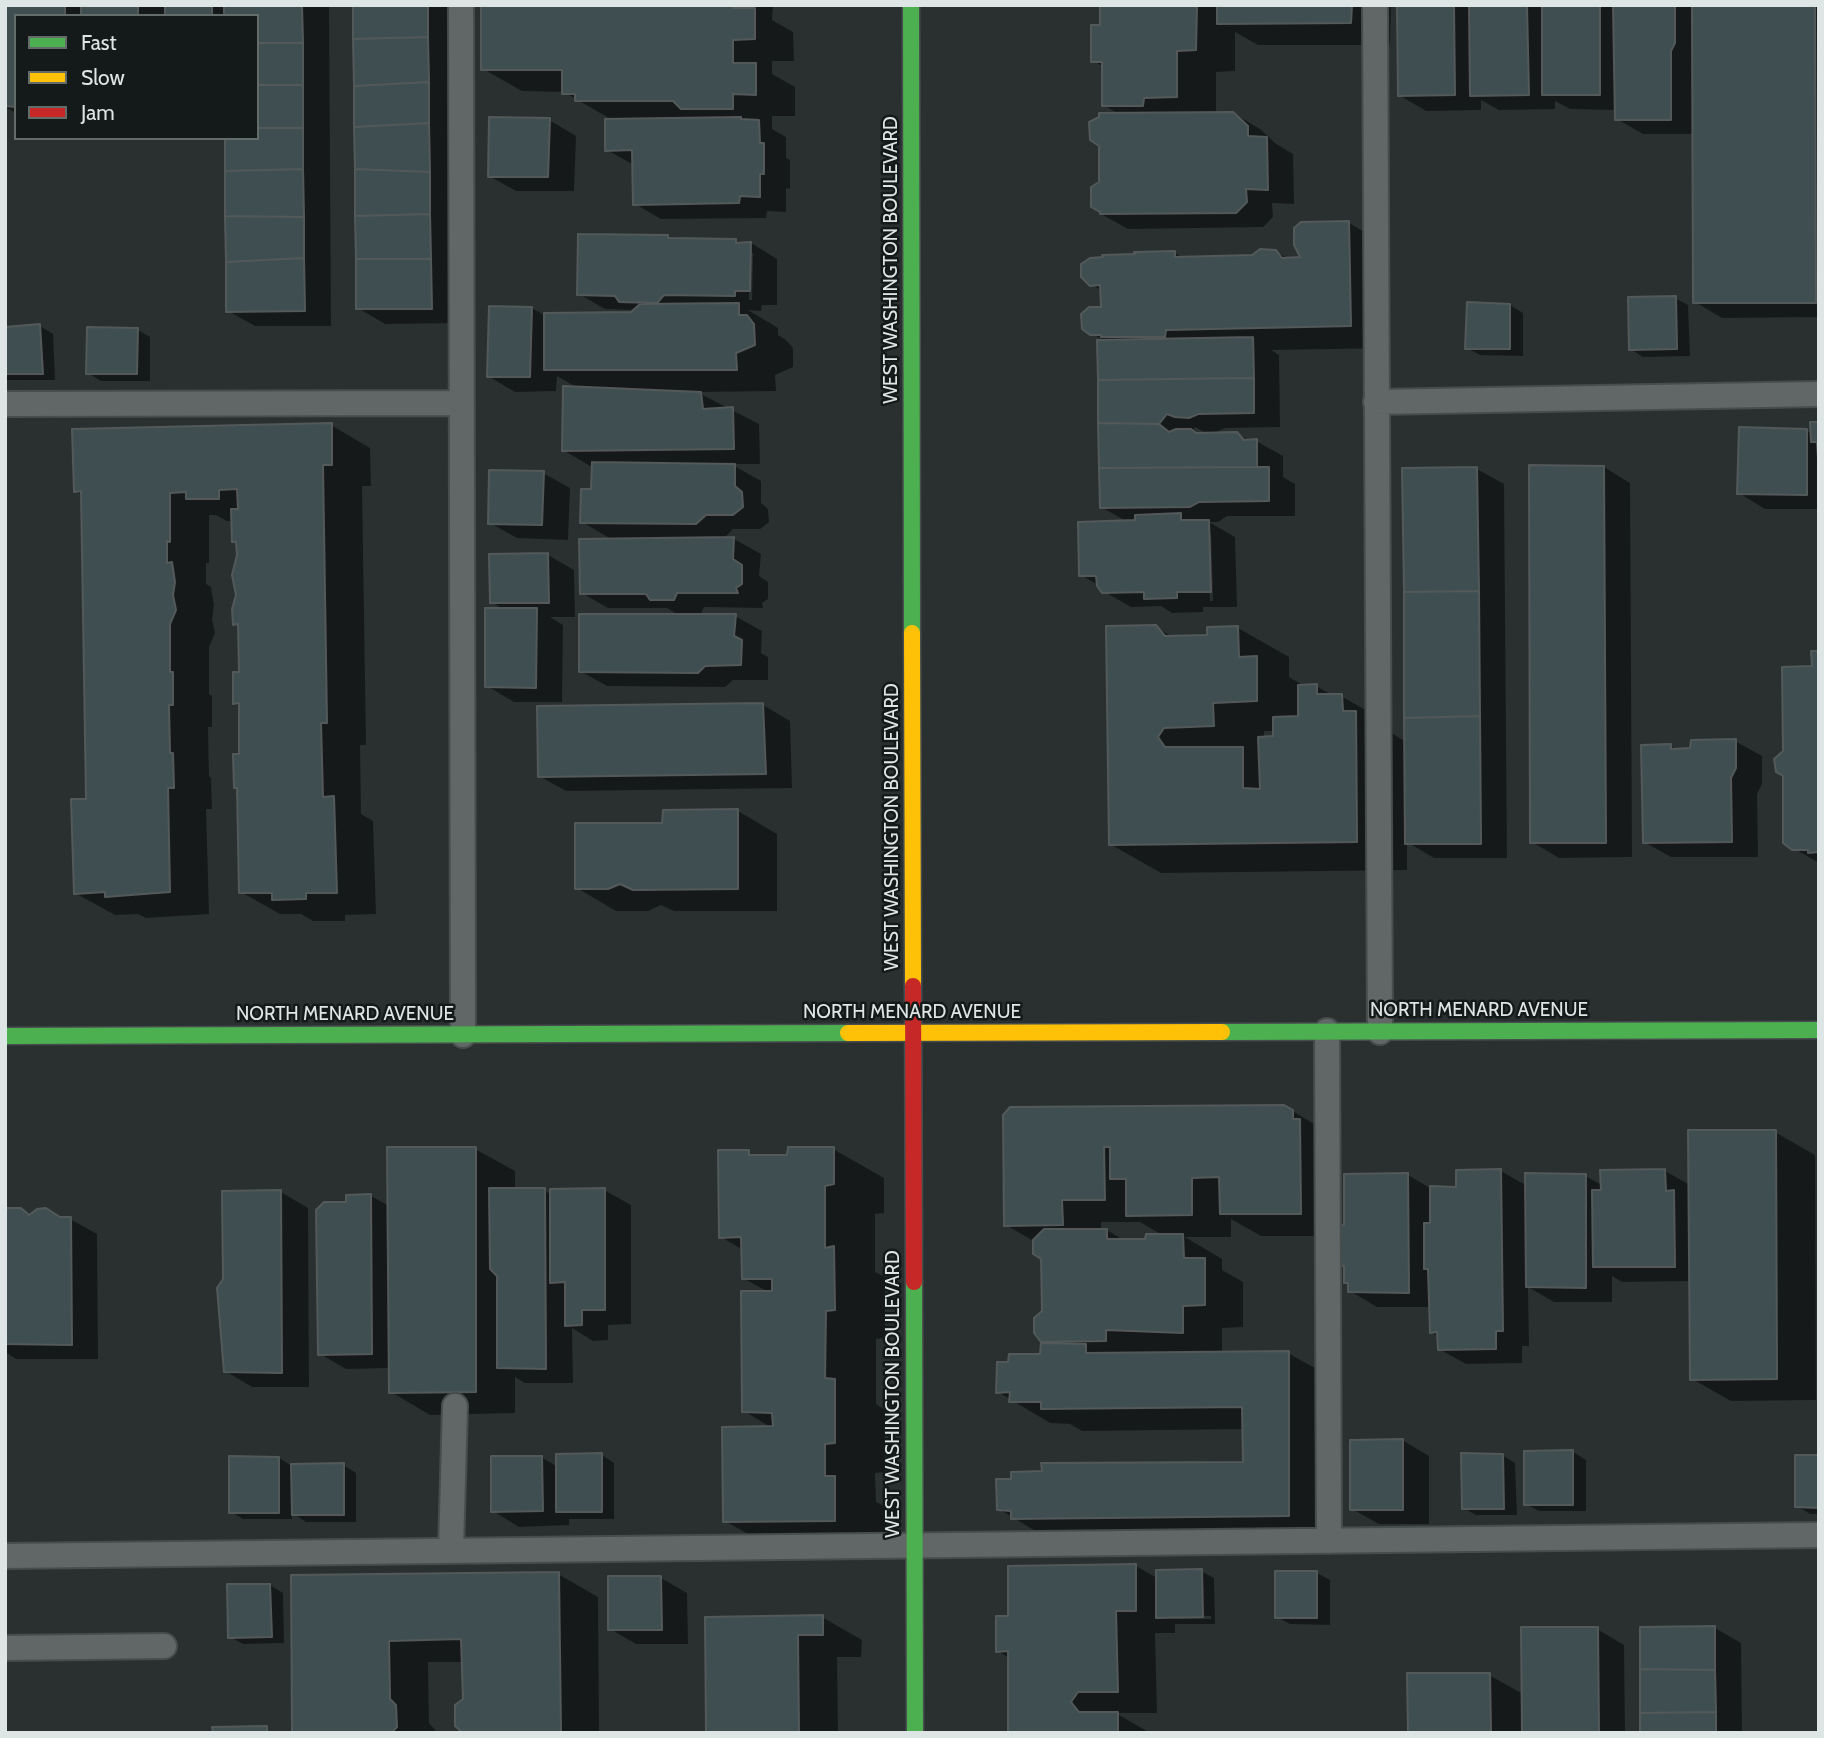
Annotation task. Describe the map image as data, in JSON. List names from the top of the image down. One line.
{"streets":{"street":["WEST WASHINGTON BOULEVARD","NORTH MENARD AVENUE"]},"crossings":[["WEST WASHINGTON BOULEVARD","NORTH MENARD AVENUE"]],"legend":["Fast","Slow","Jam"]}
